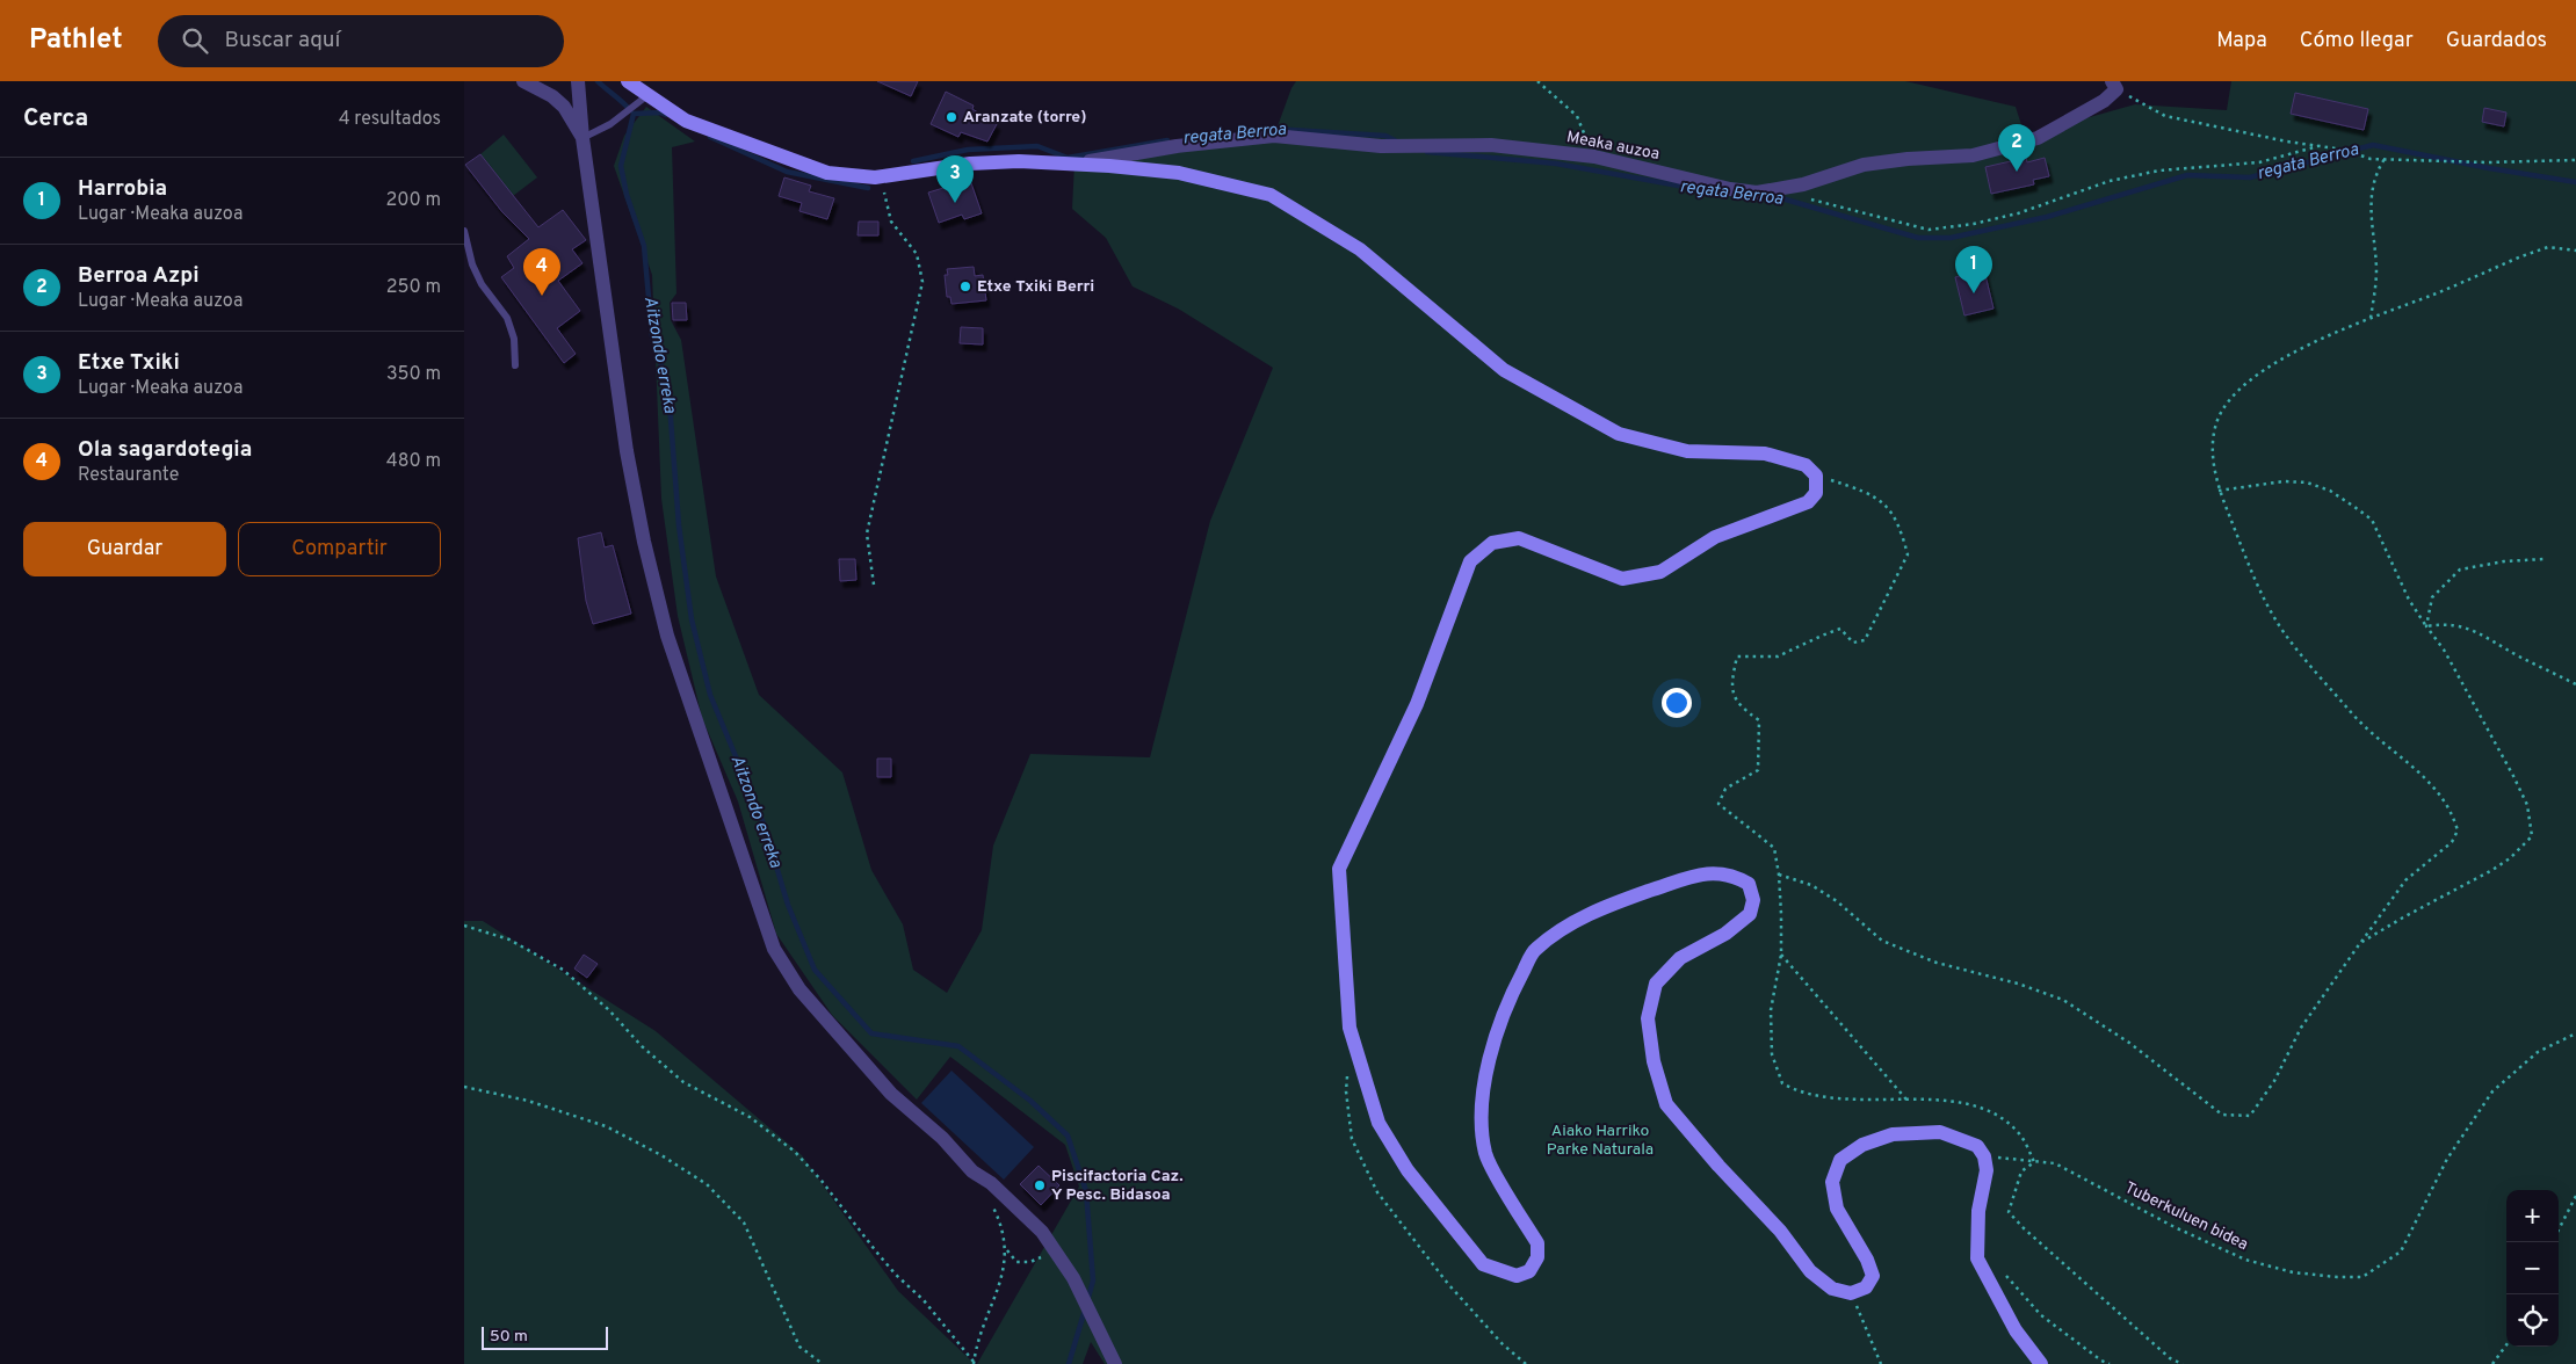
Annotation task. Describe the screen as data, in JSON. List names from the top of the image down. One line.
{"streets":{"street":["Meaka auzoa"],"path":["Tuberkuluen bidea"]},"water":["regata Berroa","Aitzondo erreka"],"parks":["Aiako Harriko Parke Naturala"],"places":["Aranzate (torre)","Etxe Txiki Berri","Piscifactoria Caz. Y Pesc. Bidasoa"],"scale_bar":"50 m","page":{"header":"Pathlet","search":"Buscar aquí","nav":["Mapa","Cómo llegar","Guardados"],"heading":["Cerca","4 resultados"],"pins":["2","3","1","4"],"list":[{"mark":"1","name":"Harrobia","note":"Lugar · Meaka auzoa","value":"200 m"},{"mark":"2","name":"Berroa Azpi","note":"Lugar · Meaka auzoa","value":"250 m"},{"mark":"3","name":"Etxe Txiki","note":"Lugar · Meaka auzoa","value":"350 m"},{"mark":"4","name":"Ola sagardotegia","note":"Restaurante","value":"480 m"}],"buttons":["Guardar","Compartir"],"map_buttons":["+","−"],"scale":"50 m"}}
